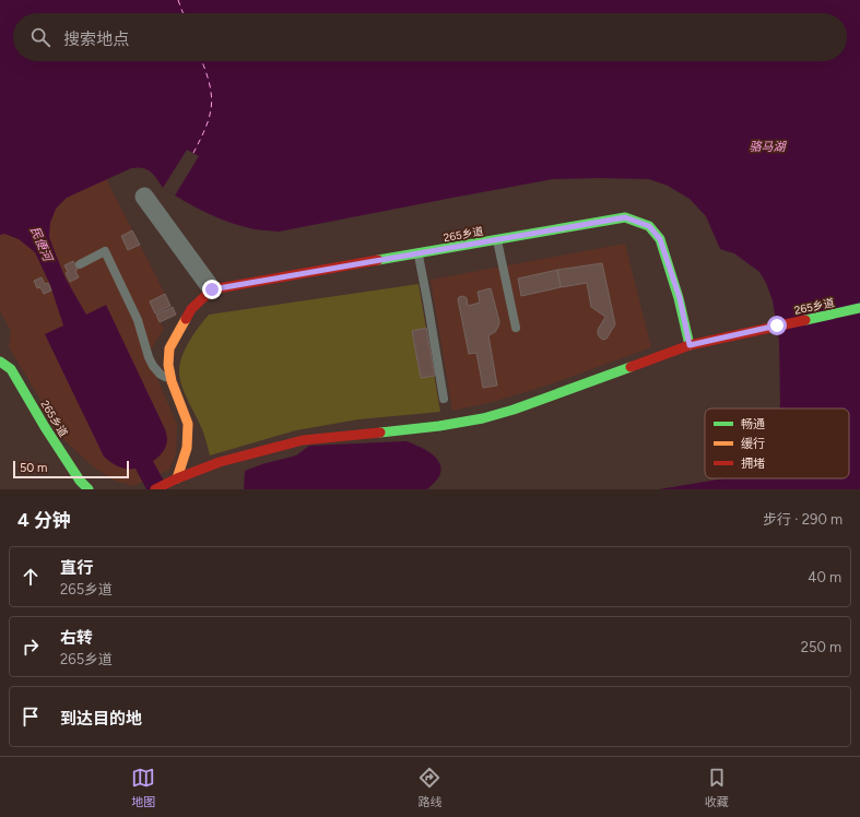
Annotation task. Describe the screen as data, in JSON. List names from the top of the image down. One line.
{"streets":{"street":["265乡道"]},"water":["骆马湖","民便河"],"legend":["畅通","缓行","拥堵"],"scale_bar":"50 m","page":{"search":"搜索地点","scale":"50 m","heading":["4 分钟","步行 · 290 m"],"list":[["直行","265乡道","40 m"],["右转","265乡道","250 m"],"到达目的地"],"nav":["地图","路线","收藏"]}}
